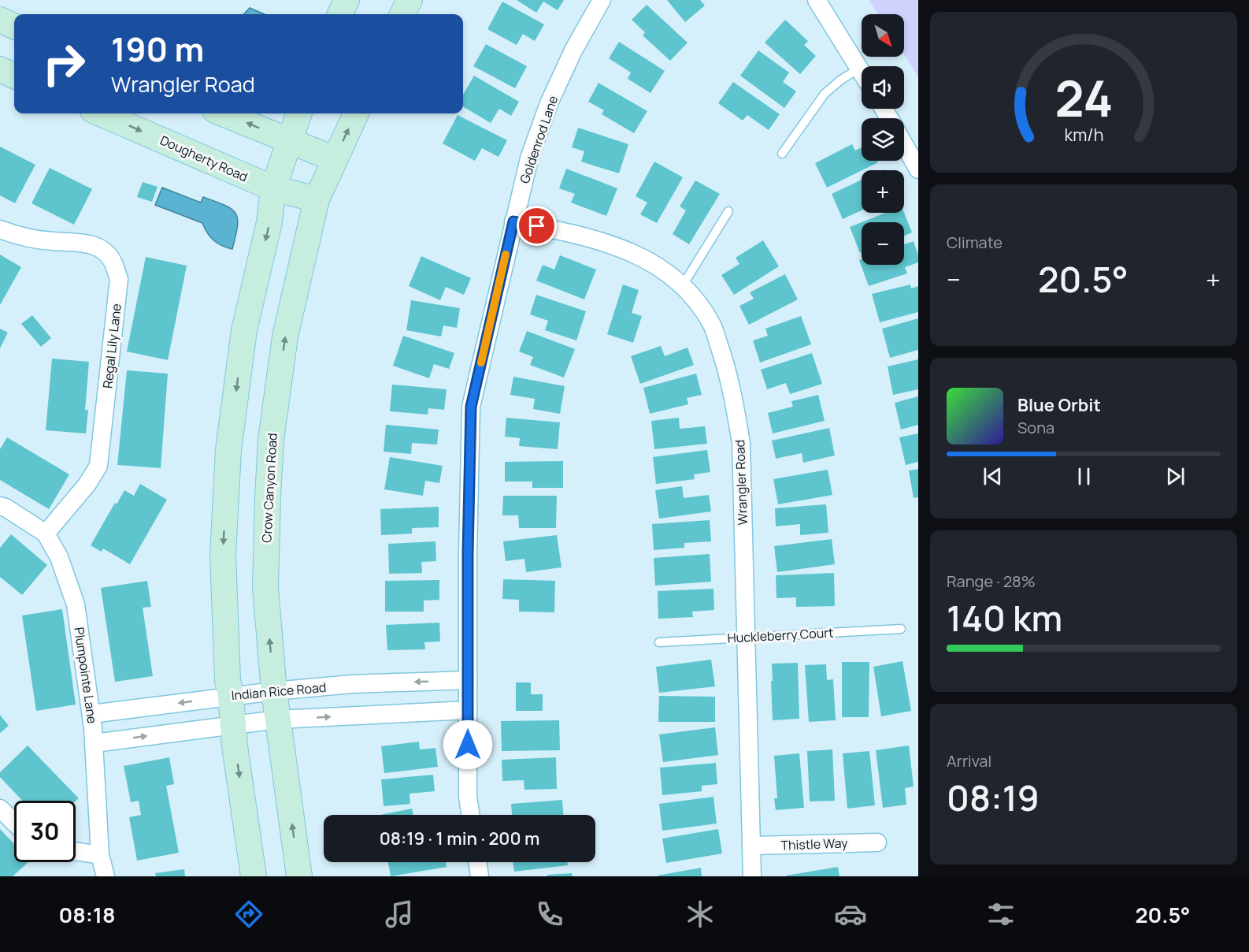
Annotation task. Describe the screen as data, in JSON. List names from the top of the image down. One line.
{"streets":{"main road":["Dougherty Road","Crow Canyon Road"],"street":["Goldenrod Lane","Regal Lily Lane","Wrangler Road","Plumpointe Lane","Indian Rice Road","Thistle Way"],"lane":["Huckleberry Court"]},"crossings":[["Goldenrod Lane","Wrangler Road"],["Goldenrod Lane","Indian Rice Road"],["Dougherty Road","Crow Canyon Road"],["Regal Lily Lane","Plumpointe Lane"],["Wrangler Road","Huckleberry Court"],["Wrangler Road","Thistle Way"],["Crow Canyon Road","Indian Rice Road"],["Plumpointe Lane","Indian Rice Road"]],"north":"bottom right","page":{"map_buttons":["+","−"],"turn":["190 m","Wrangler Road"],"tile":["Climate",["Range · 28%","140 km"],["Arrival","08:19"]],"heat":["−","20.5°","+"],"song":["Blue Orbit","Sona"],"limit":"30","trip":"08:19 · 1 min · 200 m","tabs":["08:18","20.5°"],"gauge":["24","km/h"]}}
